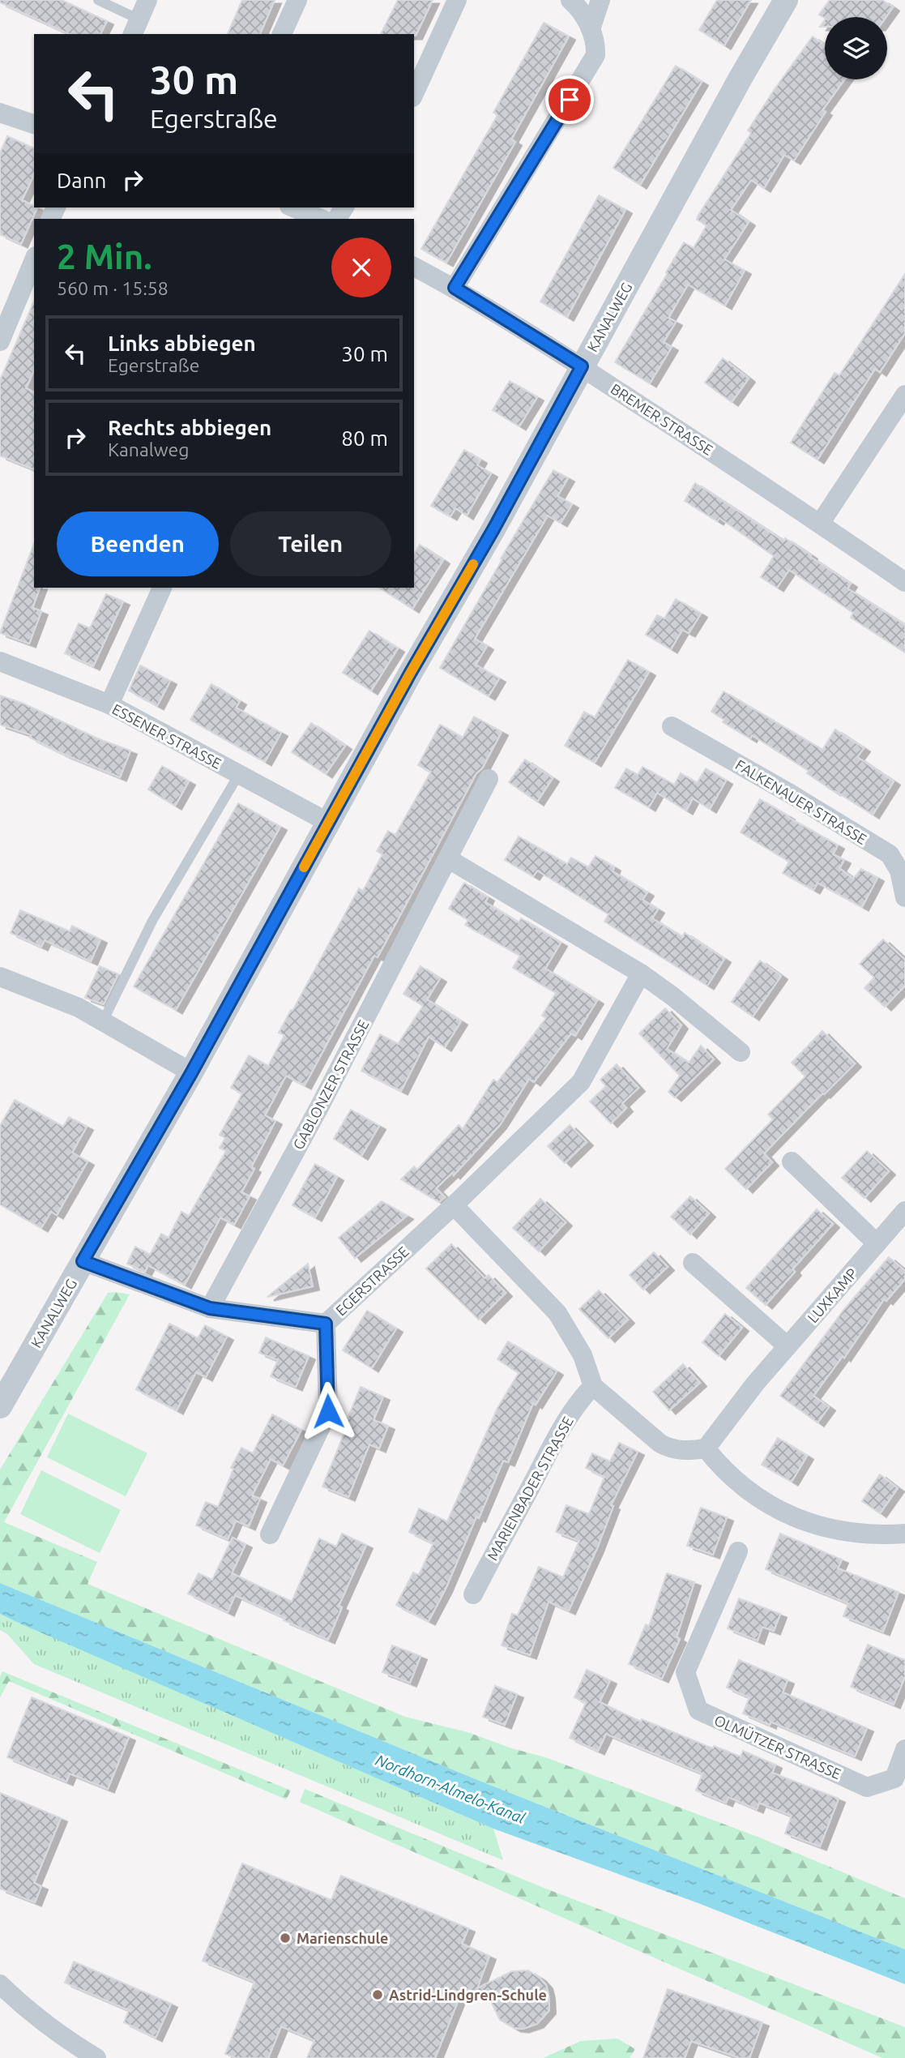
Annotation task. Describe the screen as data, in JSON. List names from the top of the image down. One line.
{"streets":{"street":["KANALWEG","BREMER STRASSE","ESSENER STRASSE","FALKENAUER STRASSE","GABLONZER STRASSE","EGERSTRASSE","LUXKAMP","MARIENBADER STRASSE","OLMÜTZER STRASSE"]},"crossings":[["KANALWEG","BREMER STRASSE"],["KANALWEG","ESSENER STRASSE"],["KANALWEG","EGERSTRASSE"],["GABLONZER STRASSE","EGERSTRASSE"]],"water":["Nordhorn-Almelo-Kanal"],"places":["Marienschule","Astrid-Lindgren-Schule"],"page":{"turn":["30 m","Egerstraße"],"then":"Dann","heading":["2 Min.","560 m · 15:58"],"list":[{"name":"Links abbiegen","note":"Egerstraße","value":"30 m"},{"name":"Rechts abbiegen","note":"Kanalweg","value":"80 m"}],"buttons":["Beenden","Teilen"]}}
